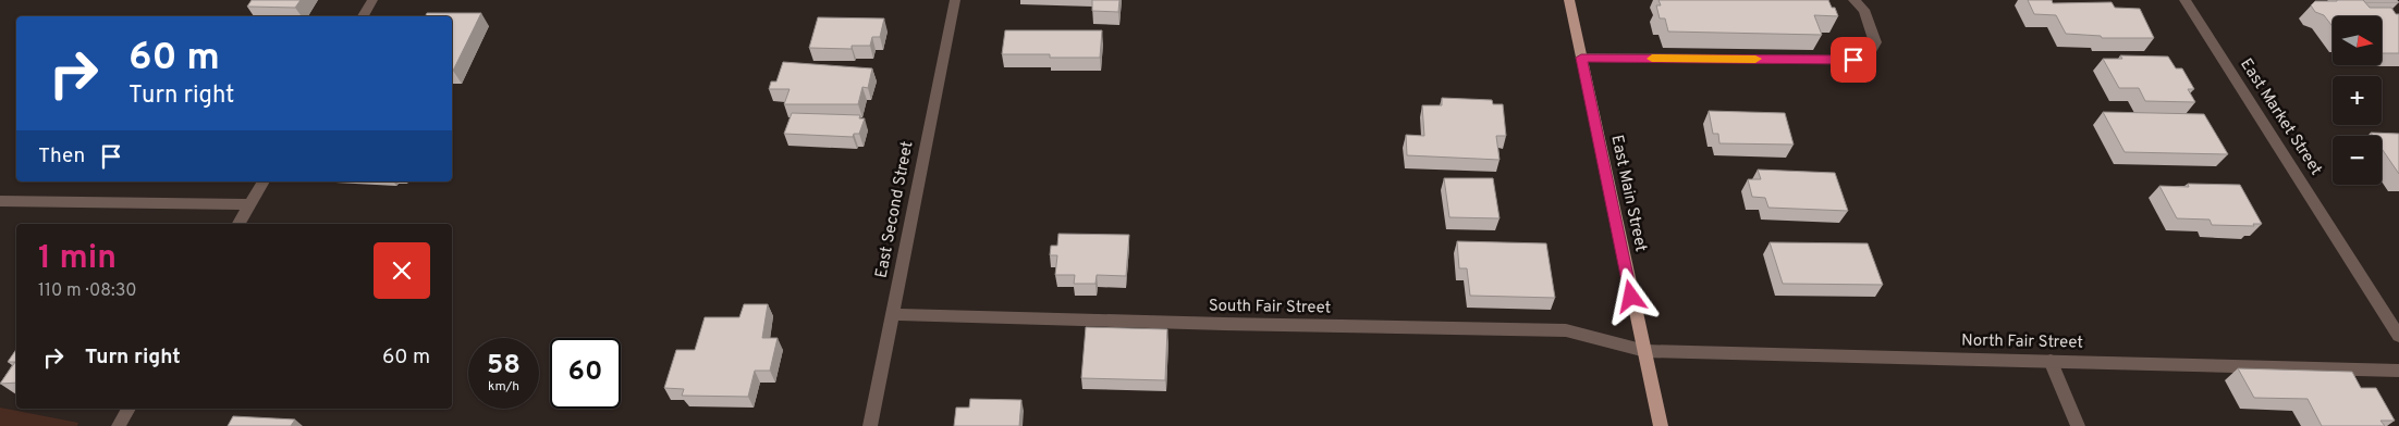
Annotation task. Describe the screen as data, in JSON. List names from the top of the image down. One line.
{"streets":{"main road":["East Main Street"],"street":["East Market Street","East Second Street","South Fair Street","North Fair Street"]},"crossings":[["East Main Street","South Fair Street"],["East Main Street","North Fair Street"],["East Second Street","South Fair Street"],["South Fair Street","North Fair Street"]],"north":"right","page":{"map_buttons":["+","−"],"turn":["60 m","Turn right"],"then":"Then","heading":["1 min","110 m · 08:30"],"list":[{"name":"Turn right","value":"60 m"}],"speed":"58 km/h","limit":"60"}}
